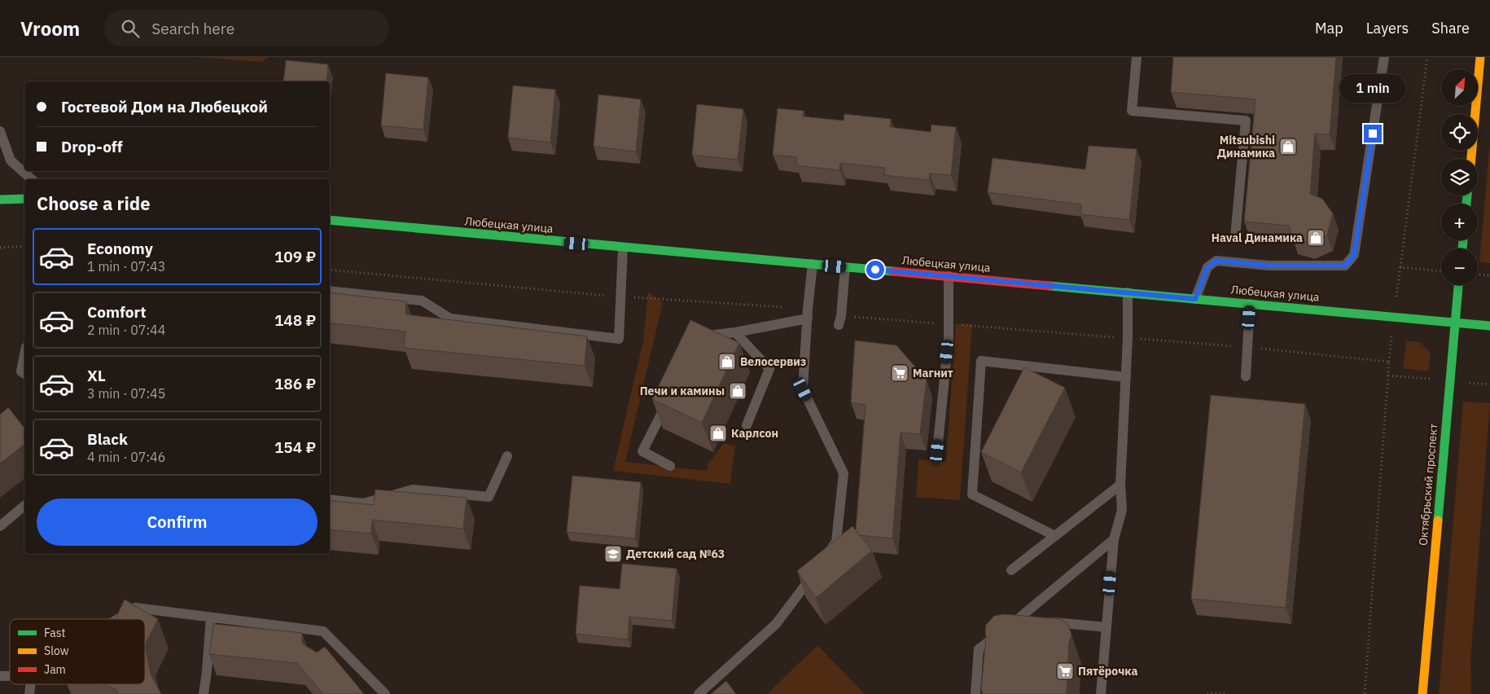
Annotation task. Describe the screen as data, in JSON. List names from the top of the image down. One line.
{"streets":{"street":["Любецкая улица","Октябрьский проспект"]},"crossings":[["Любецкая улица","Октябрьский проспект"]],"places":{"shop":["Mitsubishi Динамика","Haval Динамика","Велосервиз","Печи и камины","Карлсон"],"supermarket":["Магнит","Пятёрочка"],"school or university":["Детский сад №63"]},"legend":["Fast","Slow","Jam"],"north":"top right","page":{"header":"Vroom","search":"Search here","nav":["Map","Layers","Share"],"map_buttons":["+","−"],"bubble":"1 min","banner":["Гостевой Дом на Любецкой","Drop-off"],"heading":"Choose a ride","list":[{"name":"Economy","note":"1 min · 07:43","value":"109 ₽"},{"name":"Comfort","note":"2 min · 07:44","value":"148 ₽"},{"name":"XL","note":"3 min · 07:45","value":"186 ₽"},{"name":"Black","note":"4 min · 07:46","value":"154 ₽"}],"buttons":"Confirm"}}
